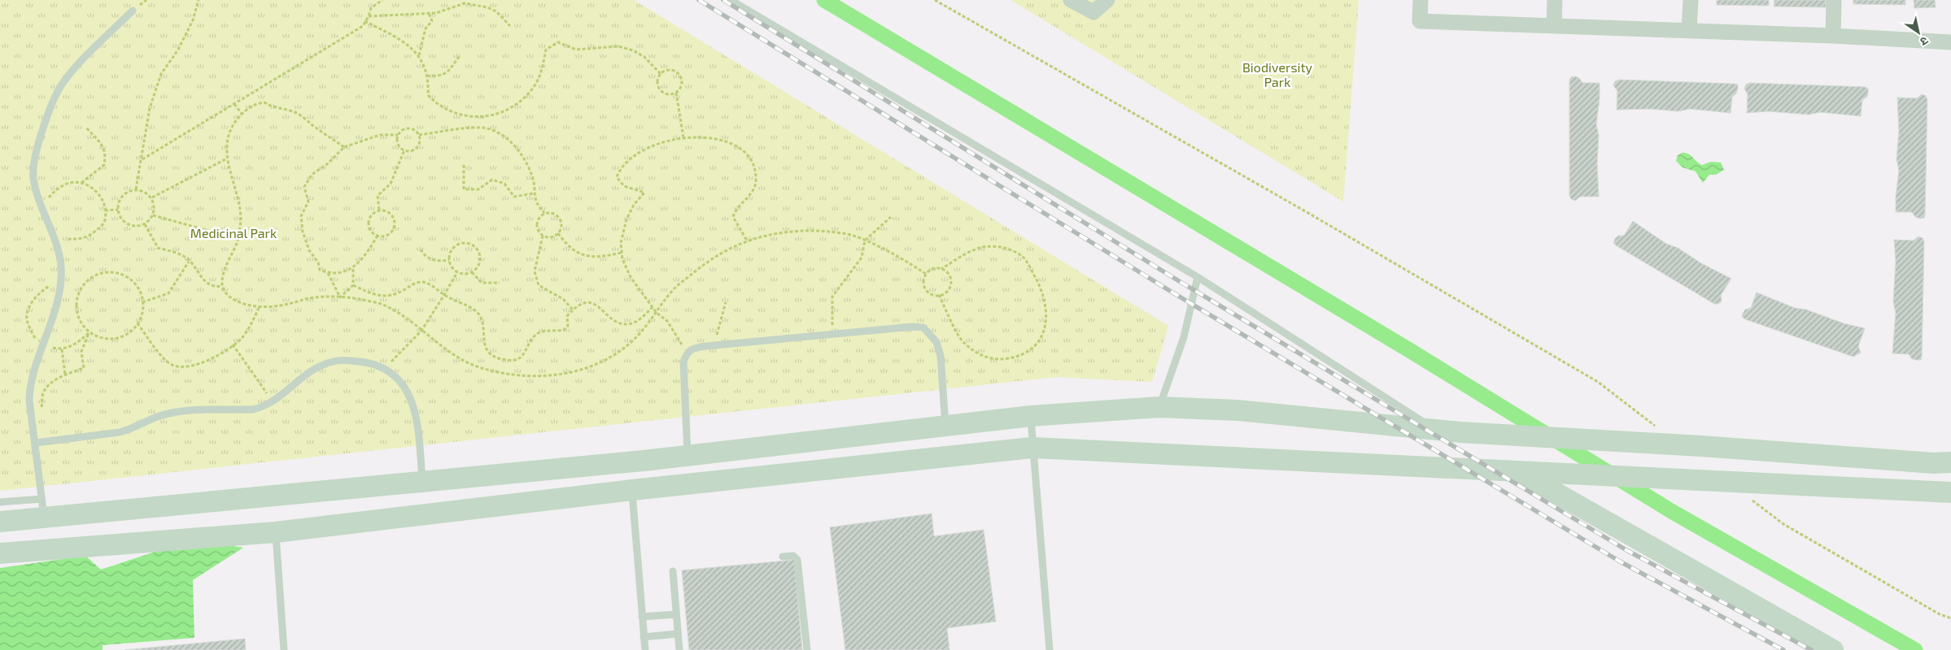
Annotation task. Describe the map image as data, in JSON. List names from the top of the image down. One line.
{"parks":["Biodiversity Park","Medicinal Park"],"north":"bottom right"}
